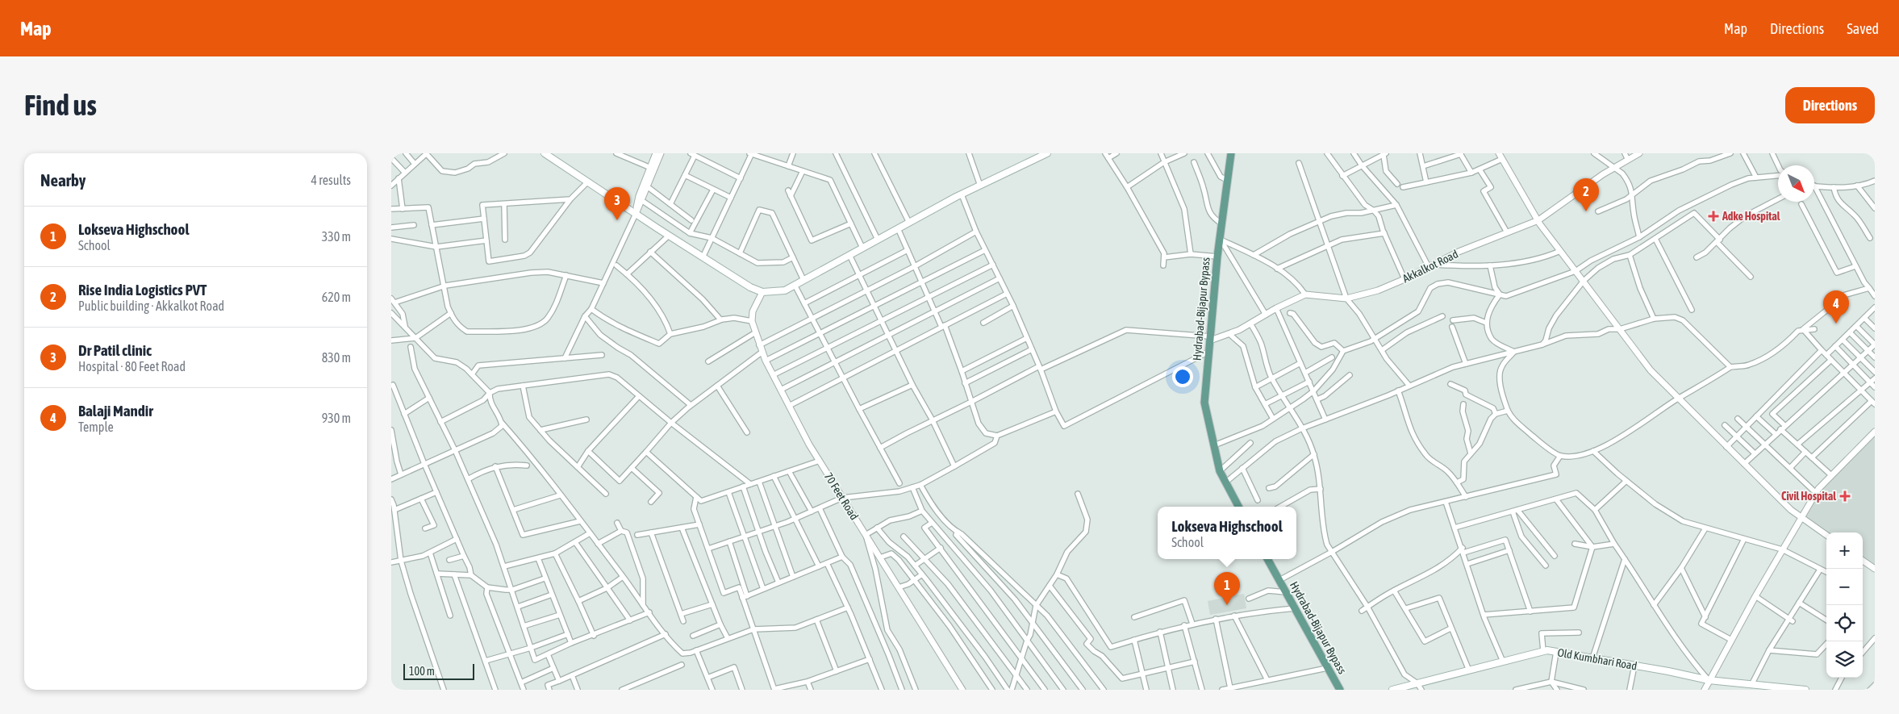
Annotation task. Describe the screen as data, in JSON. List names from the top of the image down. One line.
{"streets":{"main road":["Hydrabad-Bijapur Bypass","Old Kumbhari Road"],"street":["Akkalkot Road","70 Feet Road"]},"places":{"health":["Adke Hospital","Civil Hospital"]},"scale_bar":"100 m","north":"bottom right","page":{"header":"Map","nav":["Map","Directions","Saved"],"buttons":"Directions","title":"Find us","heading":["Nearby","4 results"],"pins":["2","3","4","1"],"list":[{"mark":"1","name":"Lokseva Highschool","note":"School","value":"330 m"},{"mark":"2","name":"Rise India Logistics PVT","note":"Public building · Akkalkot Road","value":"620 m"},{"mark":"3","name":"Dr Patil clinic","note":"Hospital · 80 Feet Road","value":"830 m"},{"mark":"4","name":"Balaji Mandir","note":"Temple","value":"930 m"}],"popup":["Lokseva Highschool","School"],"map_buttons":["+","−"],"scale":"100 m"}}
